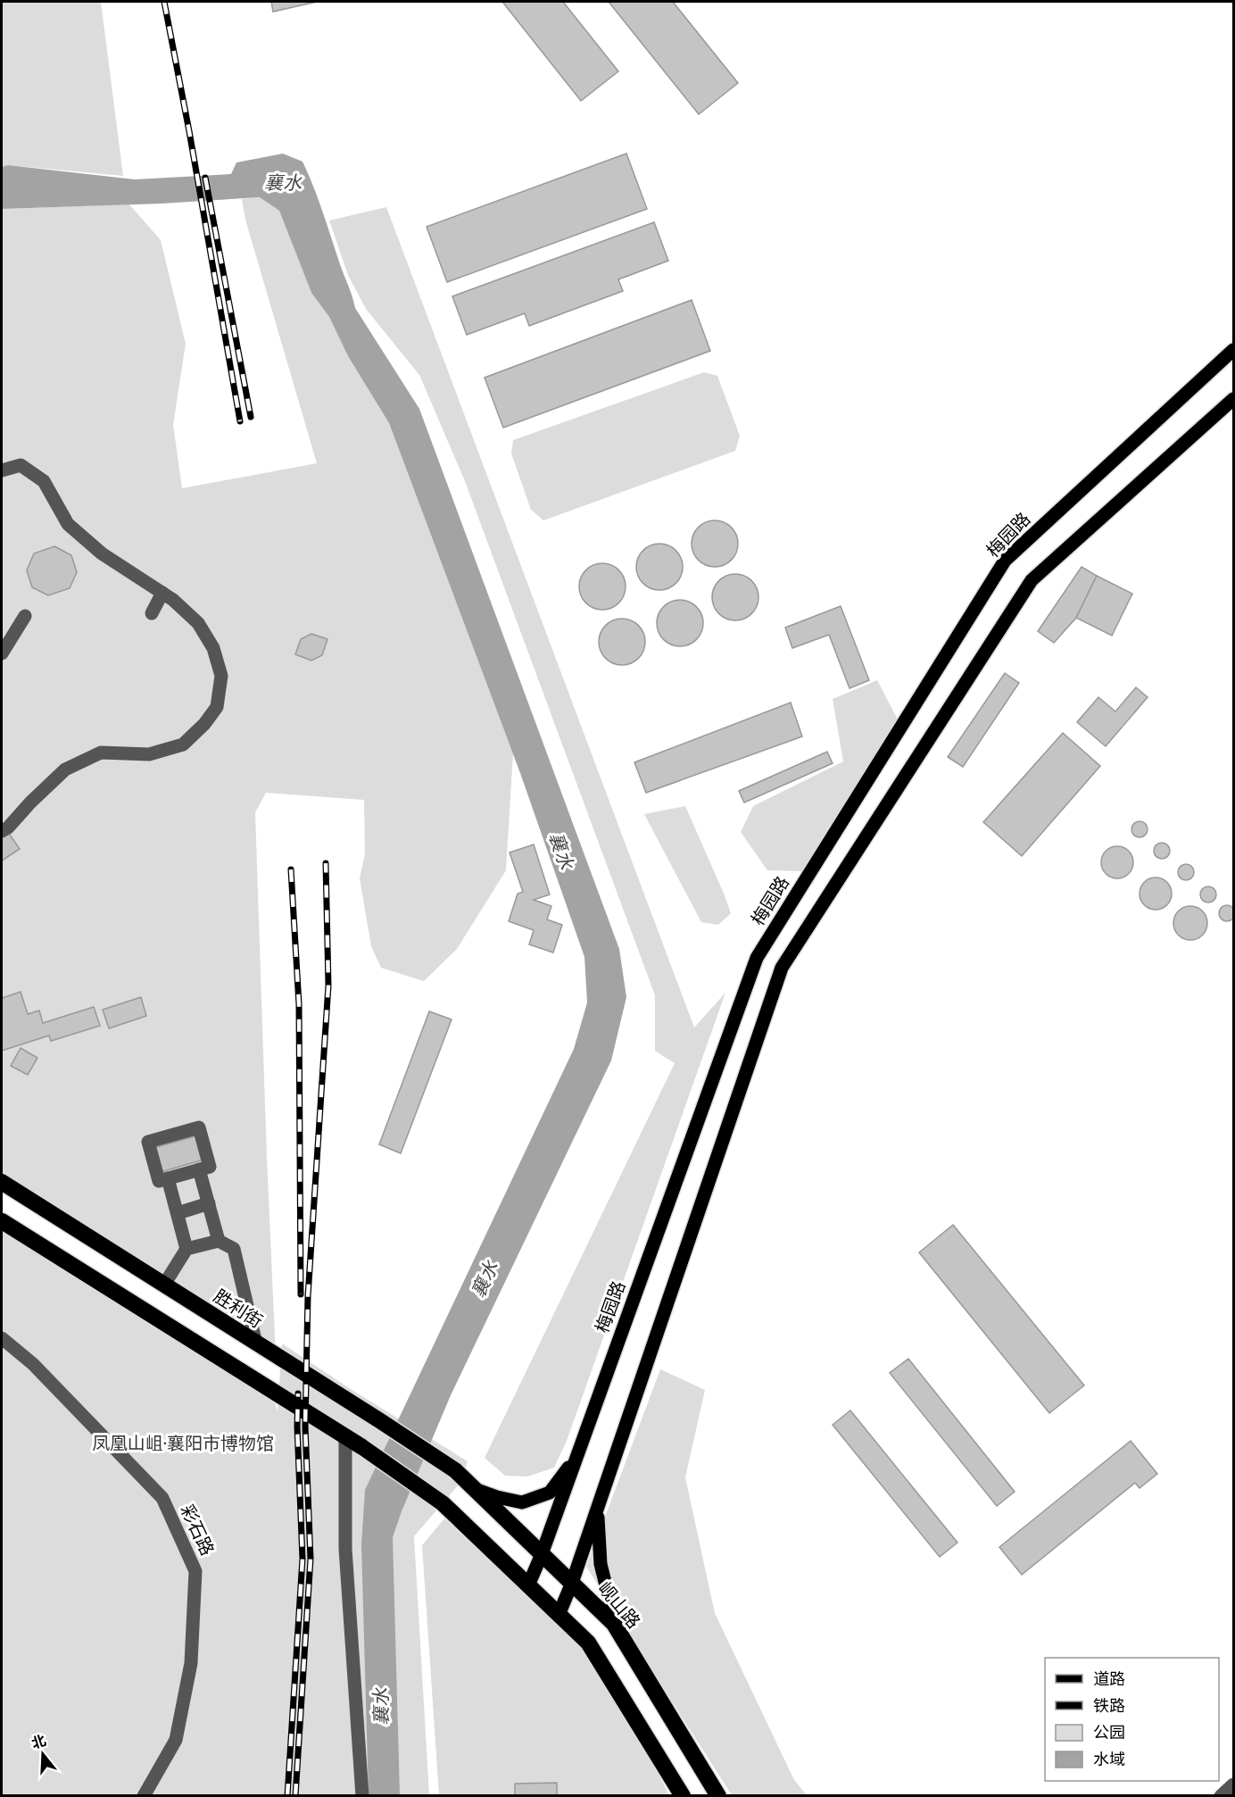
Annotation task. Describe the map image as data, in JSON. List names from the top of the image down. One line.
{"streets":{"highway":["胜利街","岘山路"],"main road":["梅园路"],"street":["彩石路"]},"crossings":[["梅园路","岘山路"],["胜利街","岘山路"]],"water":["襄水"],"parks":["凤凰山岨·襄阳市博物馆"],"legend":["道路","铁路","公园","水域"],"north":"top"}
